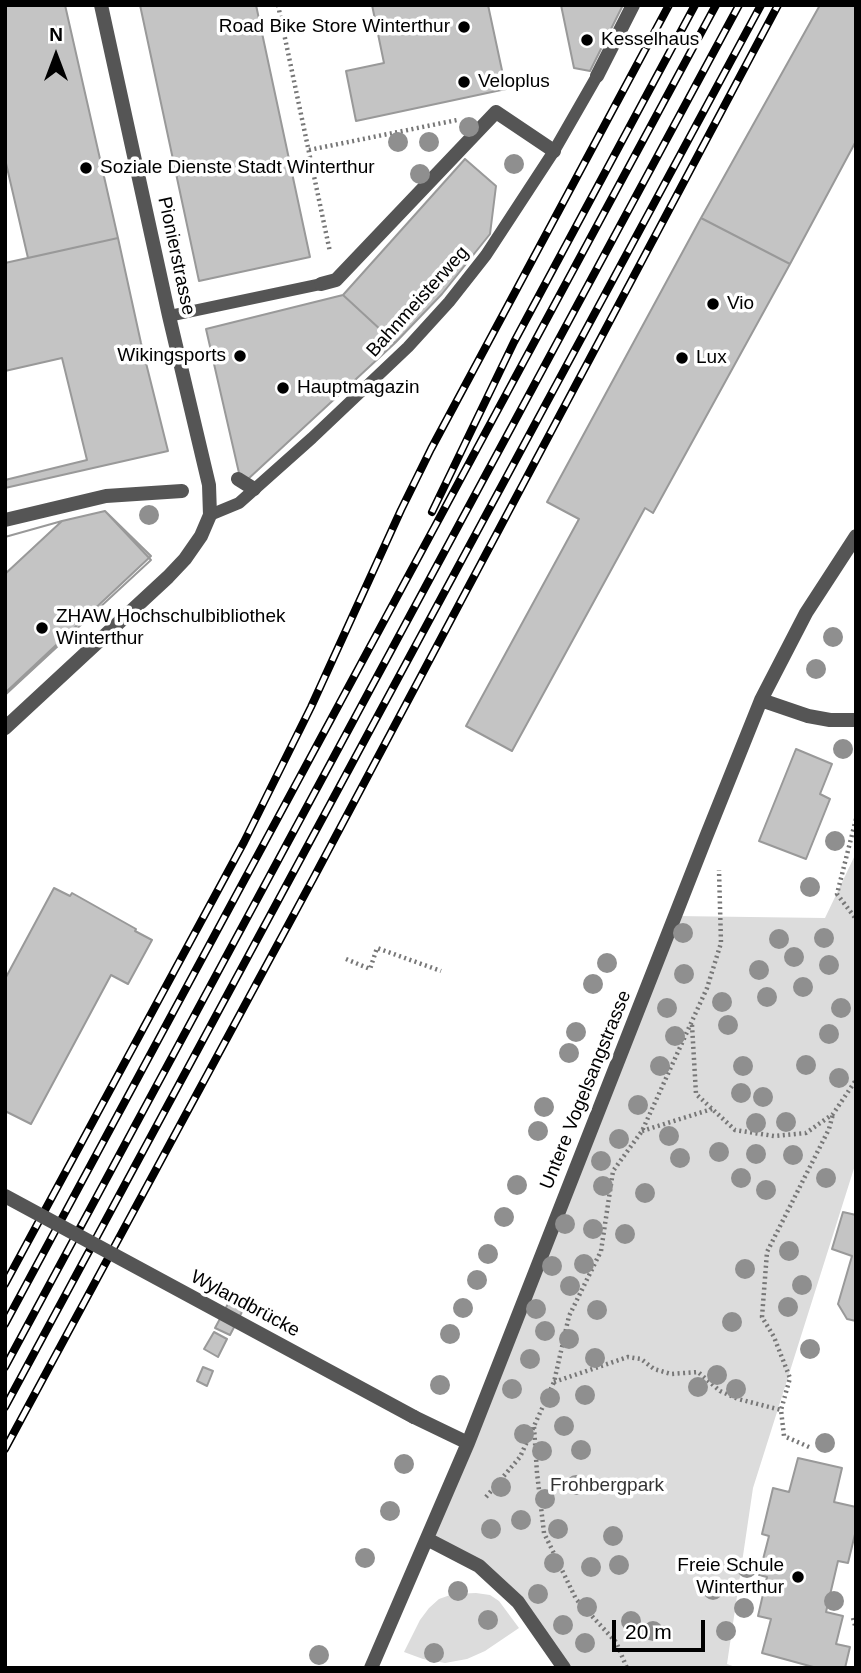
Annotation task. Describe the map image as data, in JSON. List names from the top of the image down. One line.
{"streets":{"street":["Pionierstrasse","Untere Vogelsangstrasse","Wylandbrücke"],"lane":["Bahnmeisterweg"]},"crossings":[["Pionierstrasse","Bahnmeisterweg"],["Untere Vogelsangstrasse","Wylandbrücke"]],"parks":["Frohbergpark"],"places":["Road Bike Store Winterthur","Kesselhaus","Veloplus","Soziale Dienste Stadt Winterthur","Vio","Wikingsports","Lux","Hauptmagazin","ZHAW Hochschulbibliothek Winterthur","Freie Schule Winterthur"],"scale_bar":"20 m","north":"top"}
